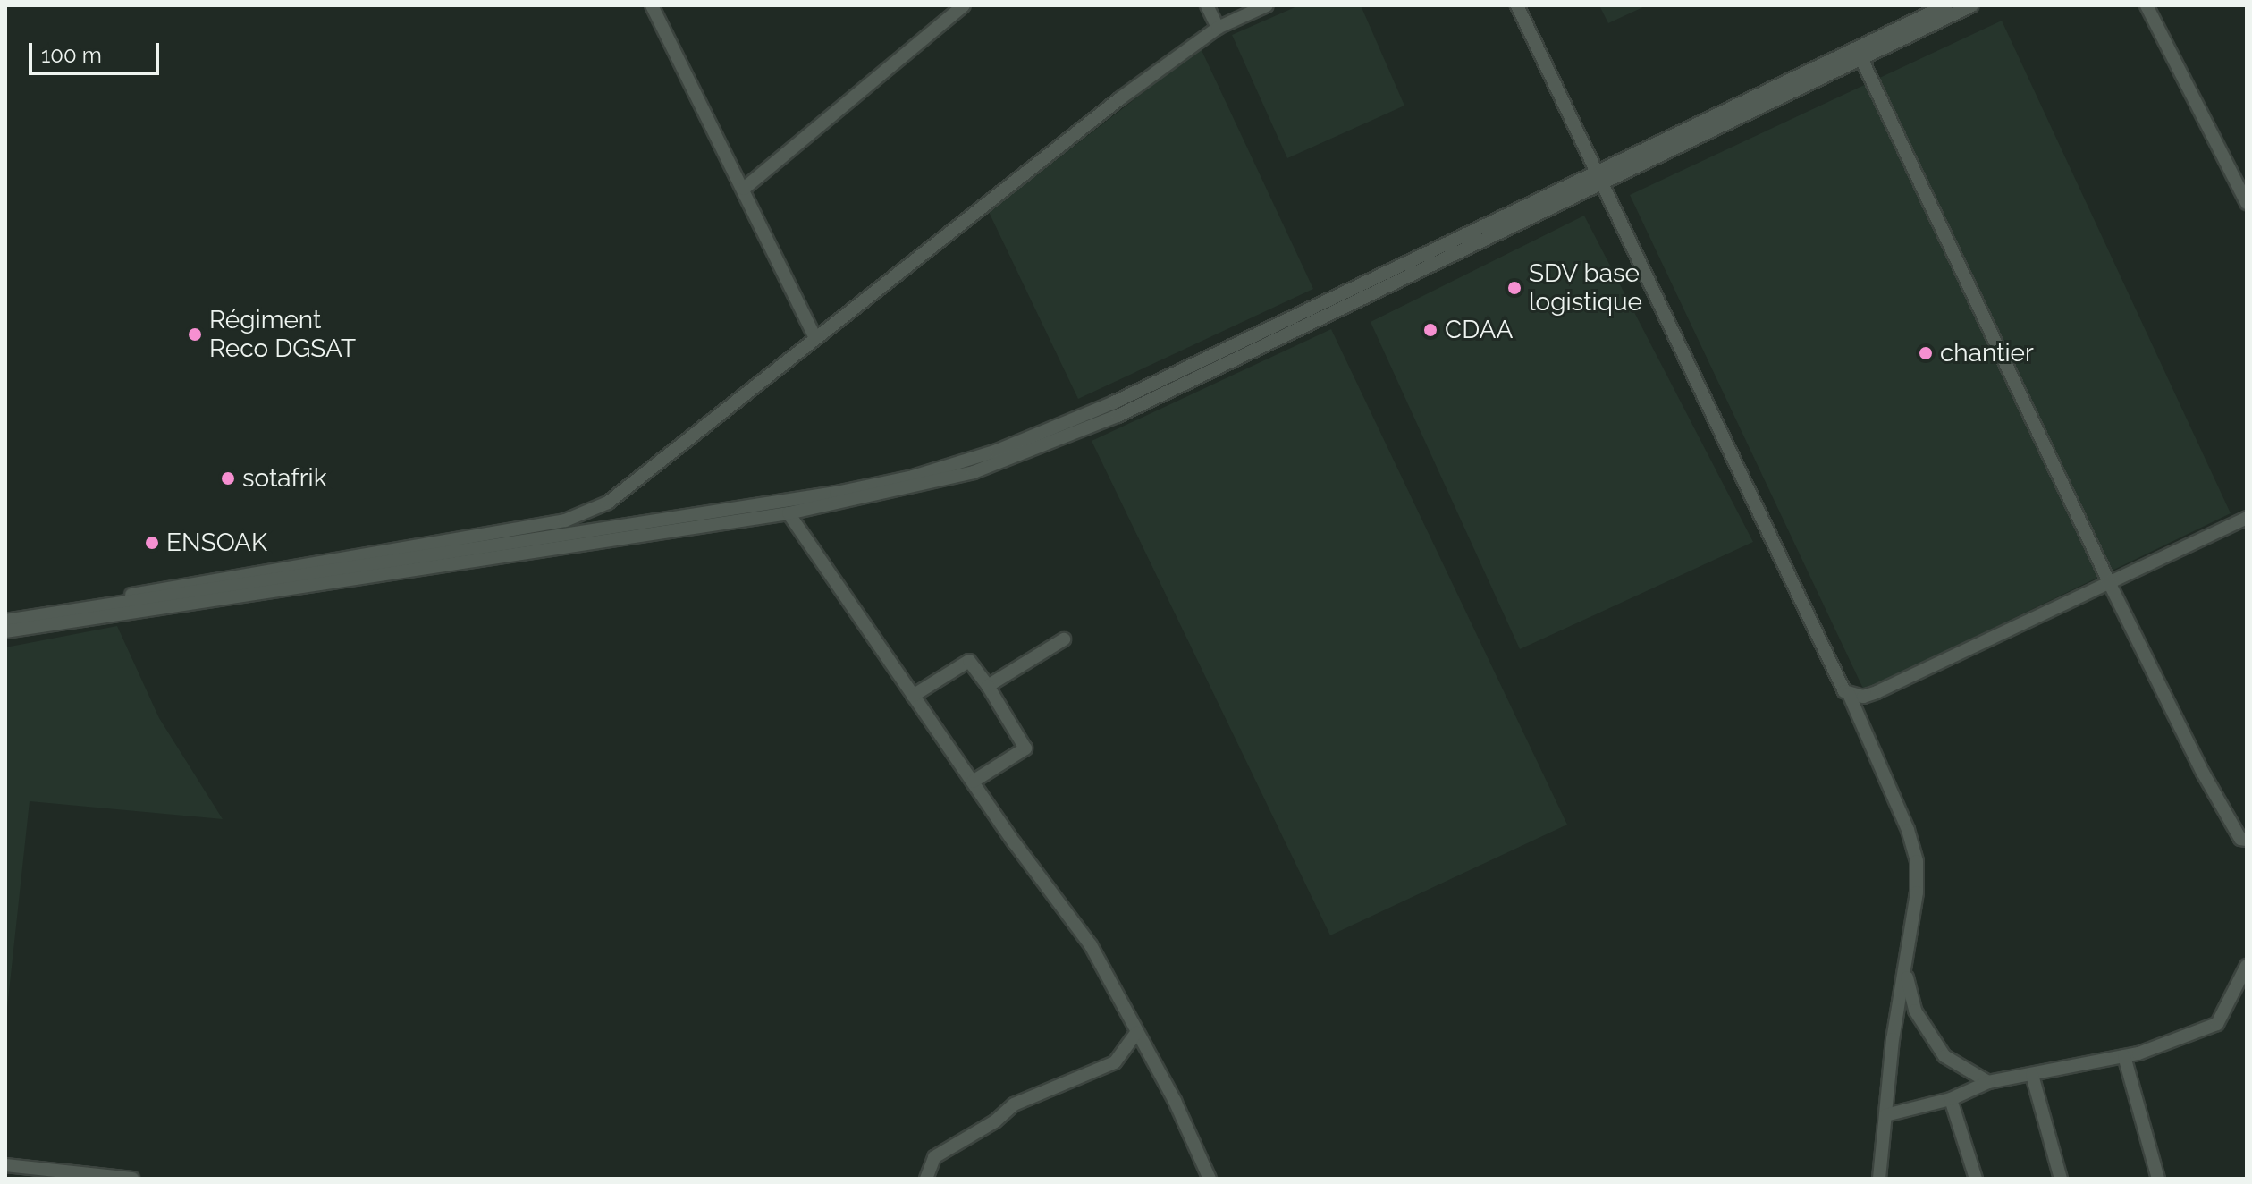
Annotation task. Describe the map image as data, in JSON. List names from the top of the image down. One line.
{"places":["SDV base logistique","CDAA","Régiment Reco DGSAT","chantier","sotafrik","ENSOAK"],"scale_bar":"100 m"}
